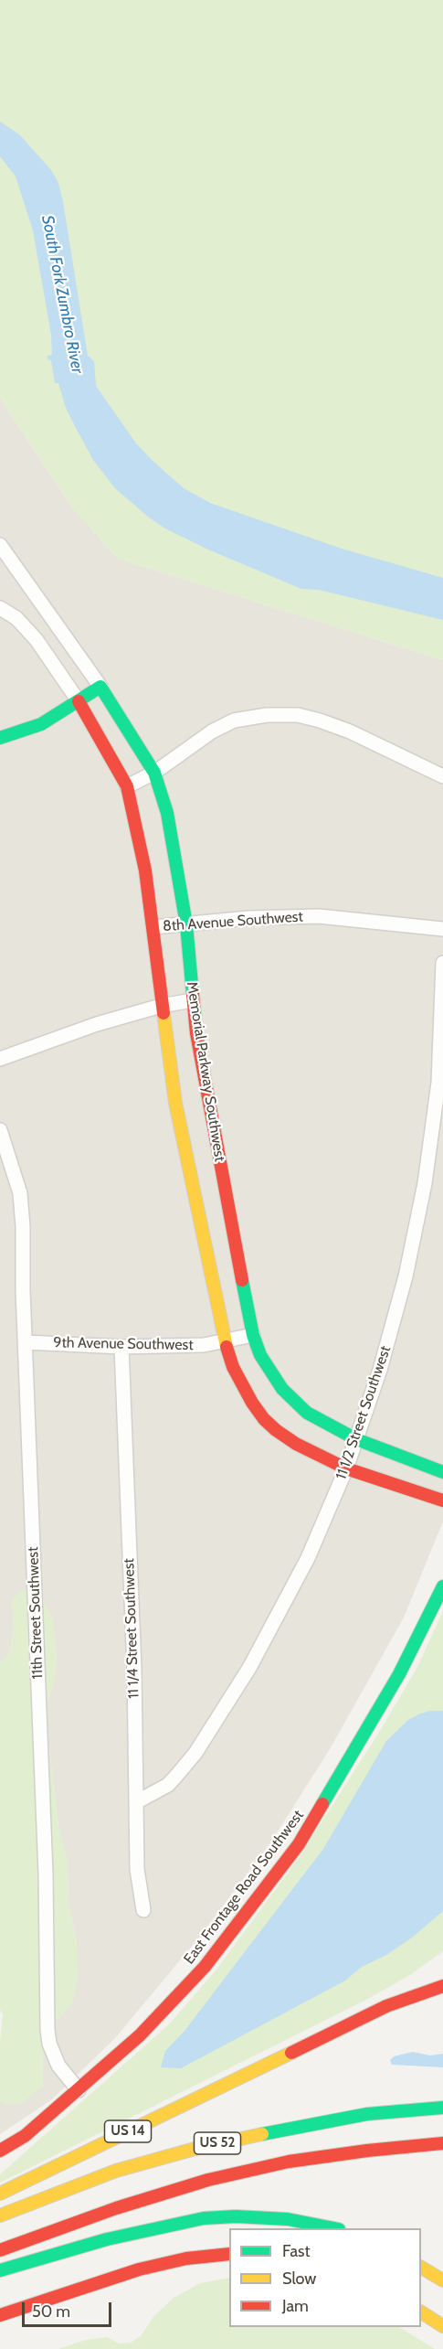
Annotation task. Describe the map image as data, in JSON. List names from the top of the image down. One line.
{"streets":{"main road":["Memorial Parkway Southwest","East Frontage Road Southwest","US 14","US 52"],"street":["8th Avenue Southwest","9th Avenue Southwest","11 1/2 Street Southwest","11th Street Southwest","11 1/4 Street Southwest"]},"crossings":[["8th Avenue Southwest","Memorial Parkway Southwest"],["Memorial Parkway Southwest","9th Avenue Southwest"],["Memorial Parkway Southwest","11 1/2 Street Southwest"],["9th Avenue Southwest","11th Street Southwest"],["9th Avenue Southwest","11 1/4 Street Southwest"],["11 1/2 Street Southwest","11 1/4 Street Southwest"],["11th Street Southwest","East Frontage Road Southwest"]],"water":["South Fork Zumbro River"],"legend":["Fast","Slow","Jam"],"scale_bar":"50 m"}
